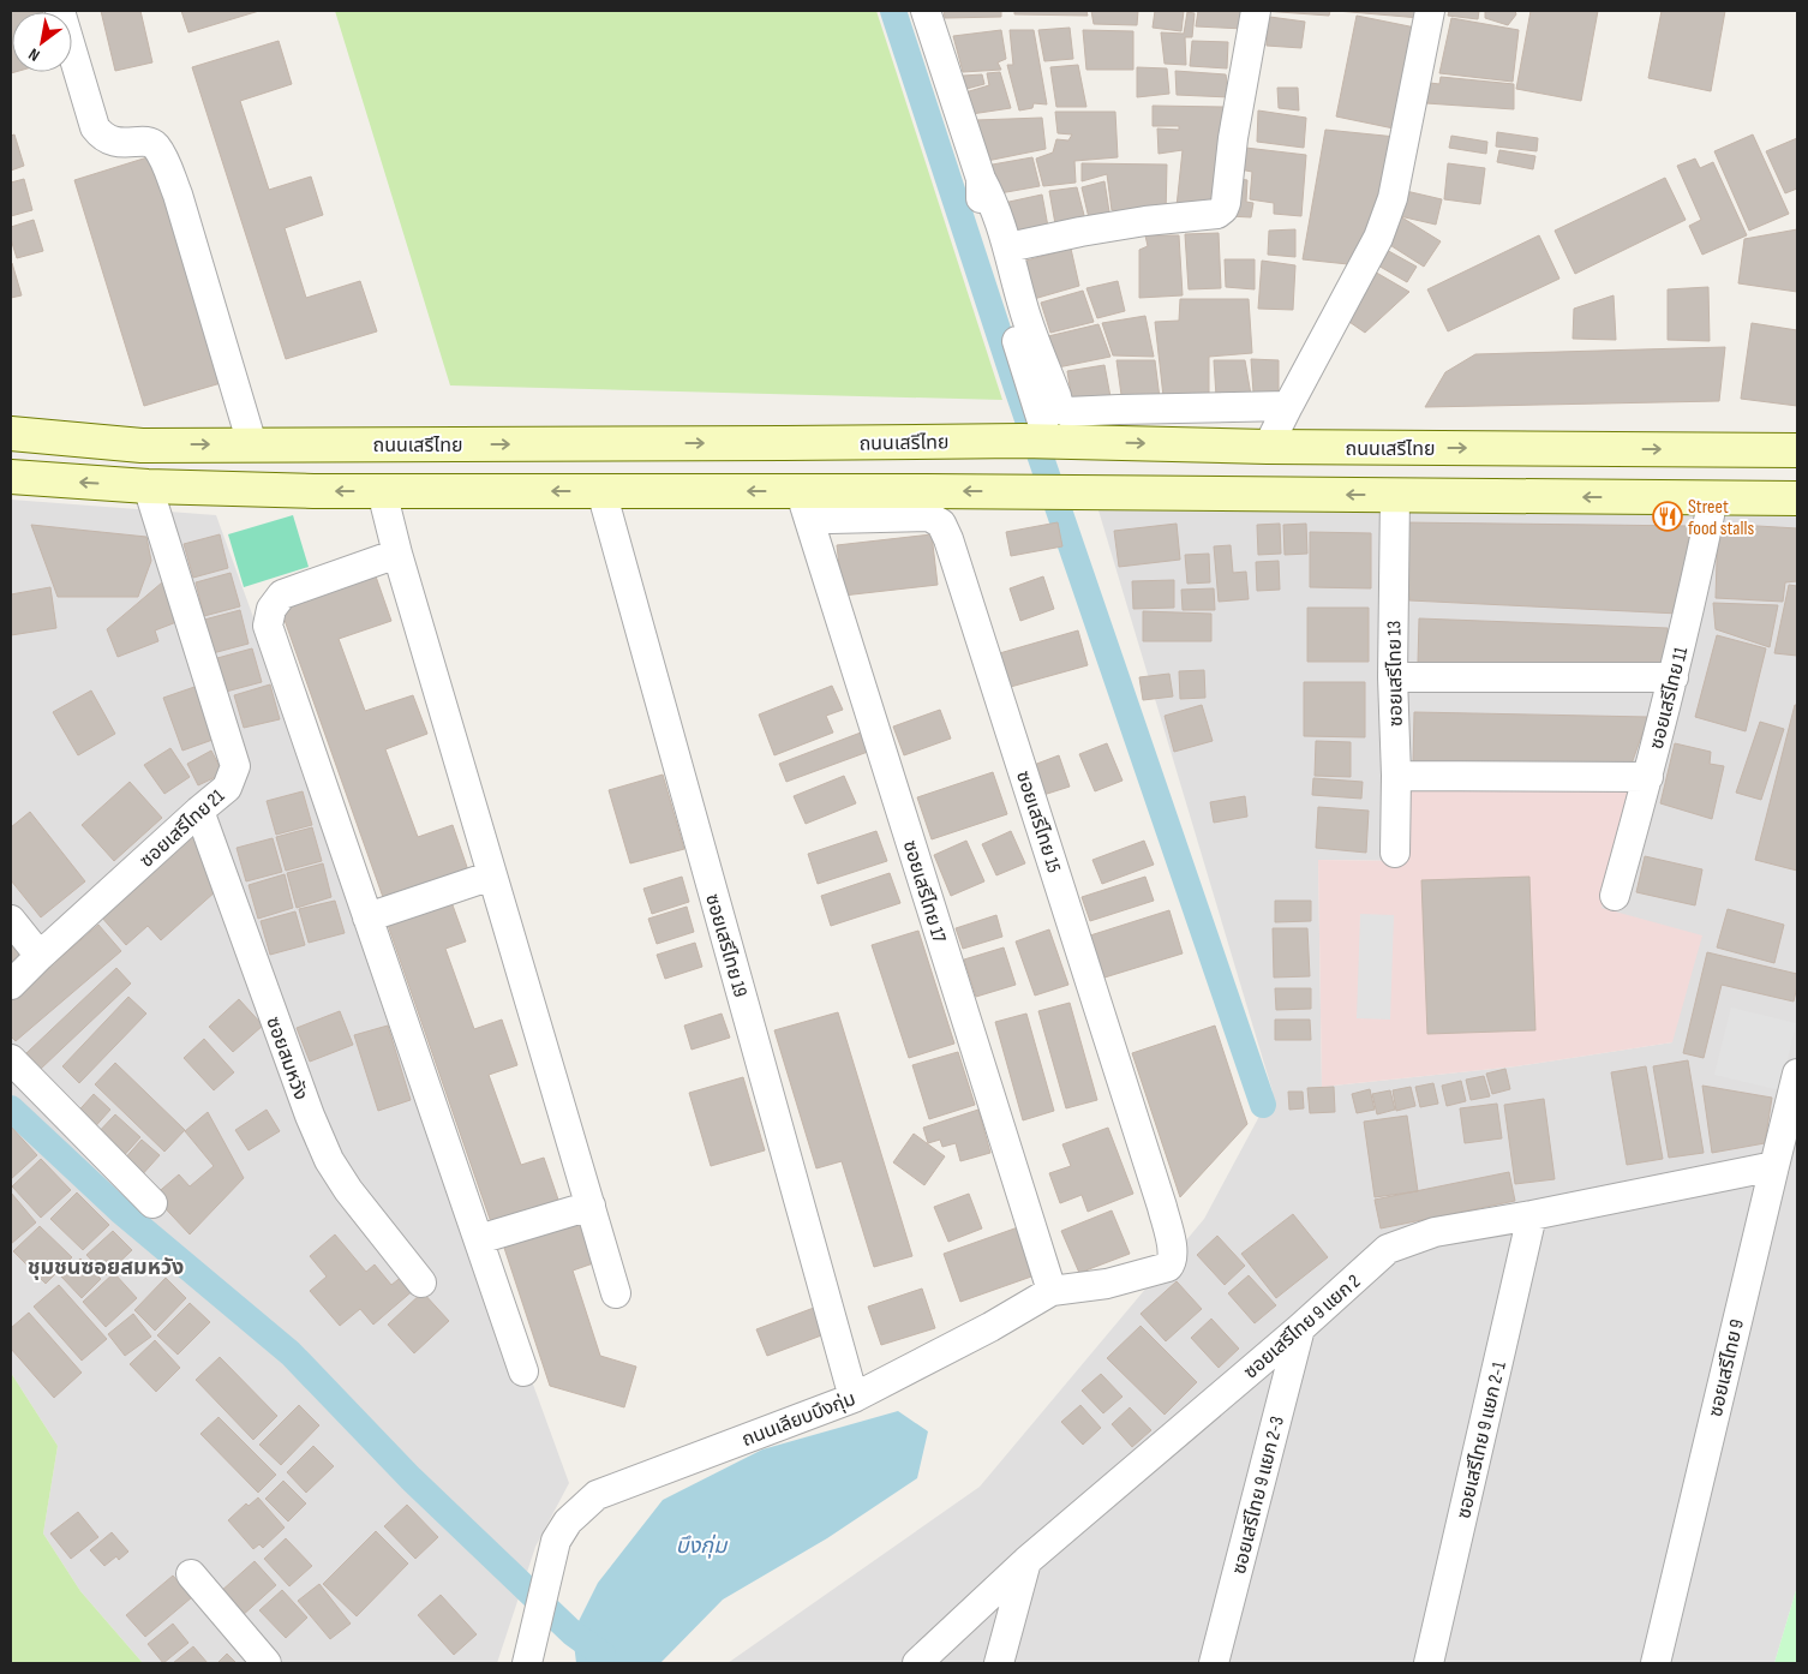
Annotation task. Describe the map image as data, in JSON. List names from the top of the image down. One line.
{"streets":{"main road":["ถนนเสรีไทย"],"street":["ซอยเสรีไทย 13","ซอยเสรีไทย 11","ซอยเสรีไทย 15","ซอยเสรีไทย 21","ซอยเสรีไทย 17","ซอยเสรีไทย 19","ซอยสมหวัง","ซอยเสรีไทย 9 แยก 2","ซอยเสรีไทย 9","ถนนเลียบบึงกุ่ม","ซอยเสรีไทย 9 แยก 2-1","ซอยเสรีไทย 9 แยก 2-3"]},"crossings":[["ซอยเสรีไทย 15","ซอยเสรีไทย 17"],["ซอยเสรีไทย 15","ถนนเลียบบึงกุ่ม"],["ซอยเสรีไทย 21","ซอยสมหวัง"],["ซอยเสรีไทย 17","ถนนเลียบบึงกุ่ม"],["ซอยเสรีไทย 19","ถนนเลียบบึงกุ่ม"],["ซอยเสรีไทย 9 แยก 2","ซอยเสรีไทย 9"],["ซอยเสรีไทย 9 แยก 2","ซอยเสรีไทย 9 แยก 2-1"],["ซอยเสรีไทย 9 แยก 2","ซอยเสรีไทย 9 แยก 2-3"]],"districts":["ชุมชนซอยสมหวัง"],"water":["บึงกุ่ม"],"places":{"restaurant":["Street food stalls"]},"north":"bottom left"}
